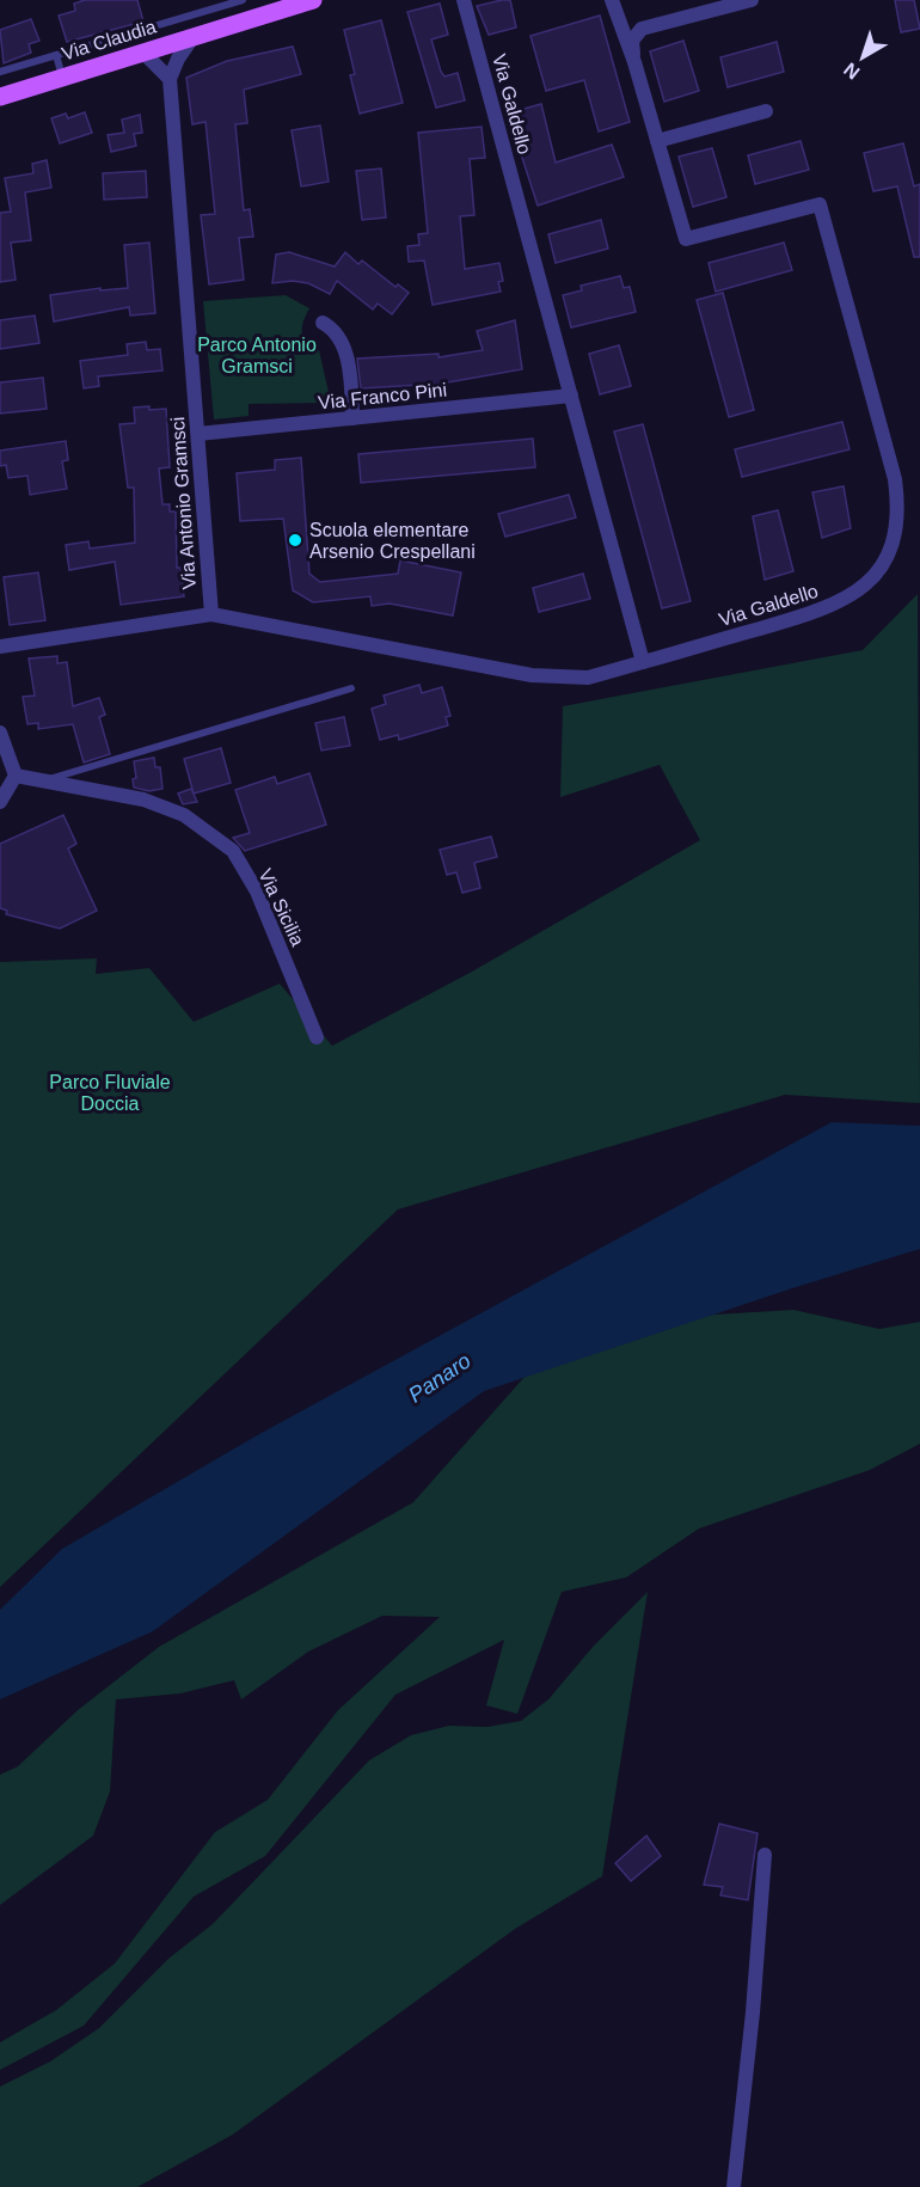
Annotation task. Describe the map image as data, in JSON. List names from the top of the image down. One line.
{"streets":{"main road":["Via Claudia"],"street":["Via Galdello","Via Franco Pini","Via Antonio Gramsci","Via Sicilia"]},"crossings":[["Via Galdello","Via Franco Pini"],["Via Galdello","Via Antonio Gramsci"],["Via Franco Pini","Via Antonio Gramsci"]],"water":["Panaro"],"parks":["Parco Antonio Gramsci","Parco Fluviale Doccia"],"places":["Scuola elementare Arsenio Crespellani"],"north":"bottom left"}
